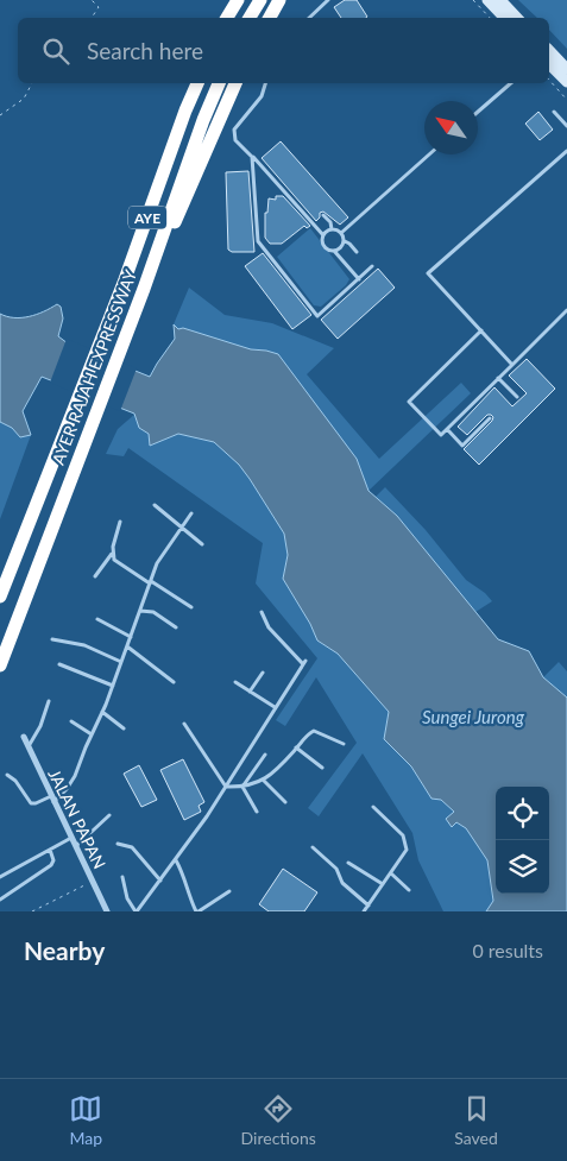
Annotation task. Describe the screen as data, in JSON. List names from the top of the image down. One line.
{"streets":{"highway":["AYE","AYER RAJAH EXPRESSWAY"],"street":["JALAN PAPAN"]},"water":["Sungei Jurong"],"north":"top left","page":{"search":"Search here","heading":["Nearby","0 results"],"nav":["Map","Directions","Saved"]}}
